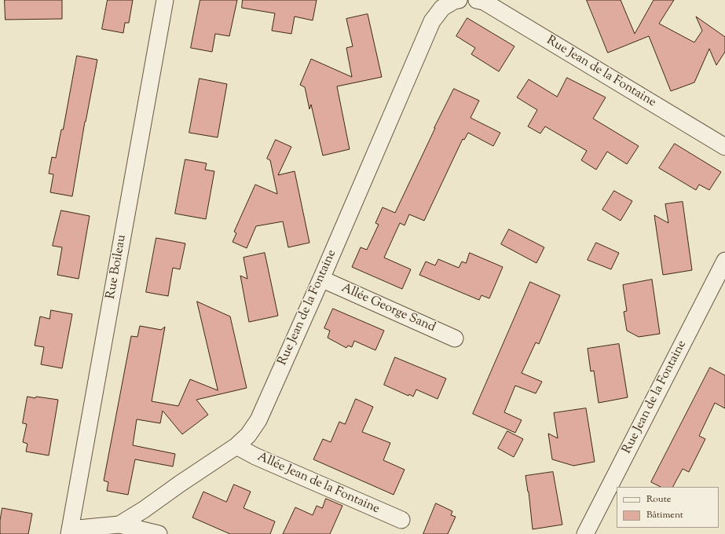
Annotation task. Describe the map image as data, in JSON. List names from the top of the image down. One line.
{"streets":{"street":["Rue Jean de la Fontaine","Rue Boileau","Allée George Sand","Allée Jean de la Fontaine"]},"crossings":[["Rue Jean de la Fontaine","Rue Boileau"],["Rue Jean de la Fontaine","Allée George Sand"],["Rue Jean de la Fontaine","Allée Jean de la Fontaine"]],"legend":["Route","Bâtiment"]}
